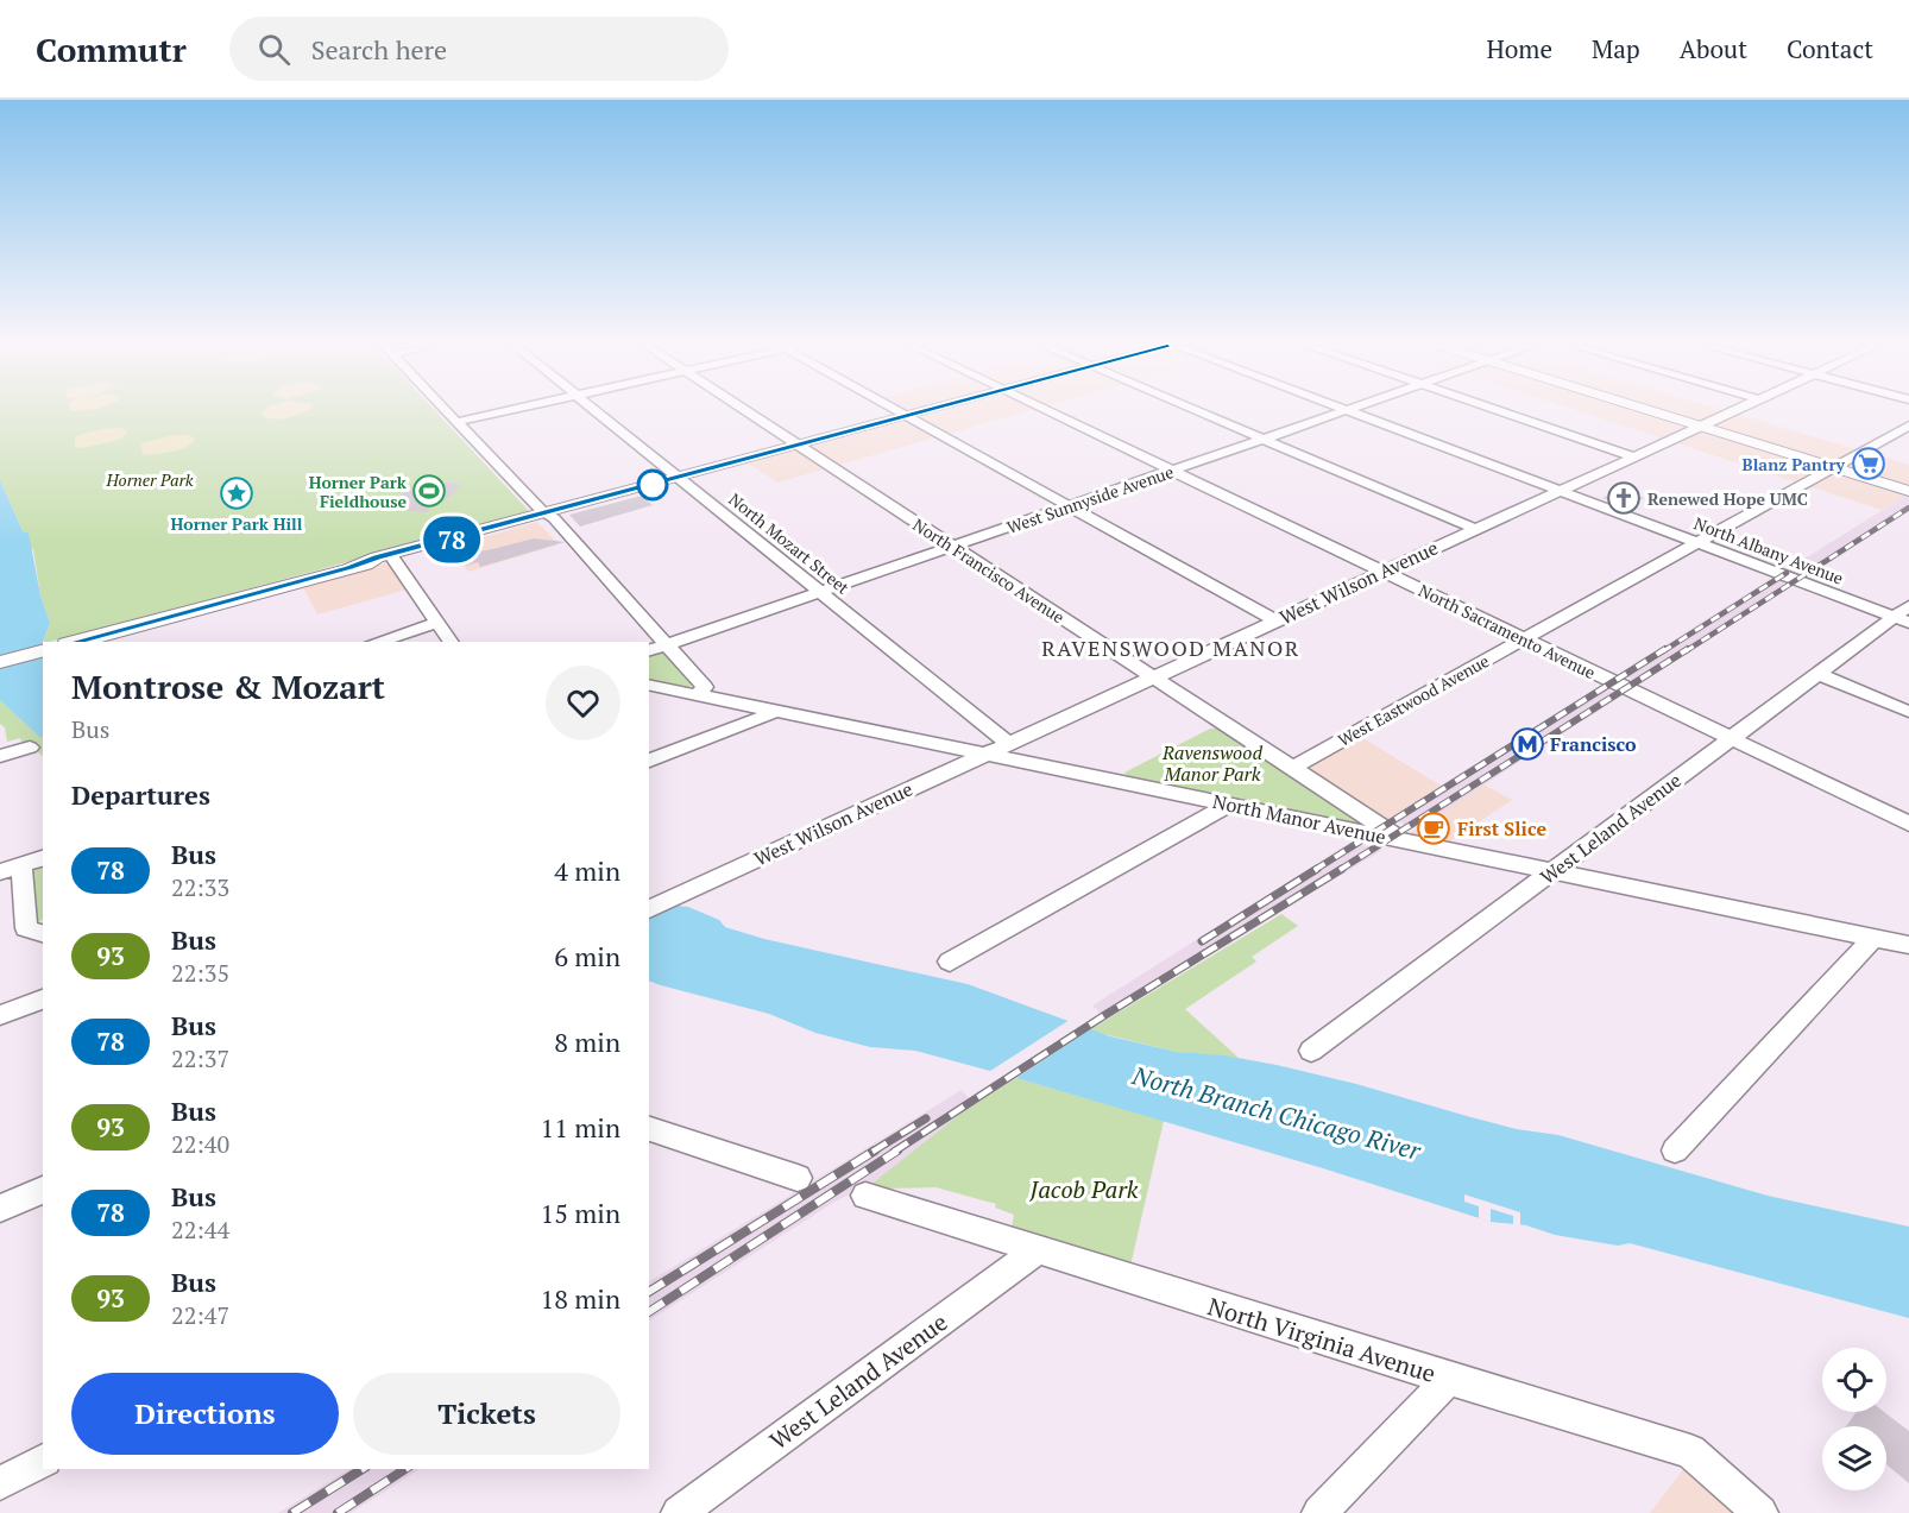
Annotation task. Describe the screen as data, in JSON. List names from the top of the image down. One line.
{"streets":{"street":["West Sunnyside Avenue","North Mozart Street","North Albany Avenue","North Francisco Avenue","West Wilson Avenue","North Sacramento Avenue","West Eastwood Avenue","North Manor Avenue","West Leland Avenue","North Virginia Avenue"]},"crossings":[["West Sunnyside Avenue","North Mozart Street"],["West Sunnyside Avenue","North Francisco Avenue"],["West Sunnyside Avenue","North Sacramento Avenue"],["North Mozart Street","West Wilson Avenue"],["North Albany Avenue","West Wilson Avenue"],["North Albany Avenue","West Eastwood Avenue"],["North Albany Avenue","West Leland Avenue"],["North Francisco Avenue","West Wilson Avenue"],["North Francisco Avenue","West Eastwood Avenue"],["North Francisco Avenue","North Manor Avenue"],["West Wilson Avenue","North Sacramento Avenue"],["West Wilson Avenue","North Manor Avenue"],["North Sacramento Avenue","West Eastwood Avenue"],["North Sacramento Avenue","West Leland Avenue"],["North Manor Avenue","West Leland Avenue"],["West Leland Avenue","North Virginia Avenue"]],"districts":["RAVENSWOOD MANOR"],"water":["North Branch Chicago River"],"parks":["Horner Park","Ravenswood Manor Park","Jacob Park"],"places":{"supermarket":["Blanz Pantry"],"sports":["Horner Park Fieldhouse"],"place":["Horner Park Hill"],"church":["Renewed Hope UMC"],"metro station":["Francisco"],"cafe":["First Slice"]},"lines":["bus line 78"],"page":{"header":"Commutr","search":"Search here","nav":["Home","Map","About","Contact"],"on_map":"78","heading":[["Montrose & Mozart","Bus"],"Departures"],"list":[{"mark":"78","name":"Bus","note":"22:33","value":"4 min"},{"mark":"93","name":"Bus","note":"22:35","value":"6 min"},{"mark":"78","name":"Bus","note":"22:37","value":"8 min"},{"mark":"93","name":"Bus","note":"22:40","value":"11 min"},{"mark":"78","name":"Bus","note":"22:44","value":"15 min"},{"mark":"93","name":"Bus","note":"22:47","value":"18 min"}],"buttons":["Directions","Tickets"]}}
